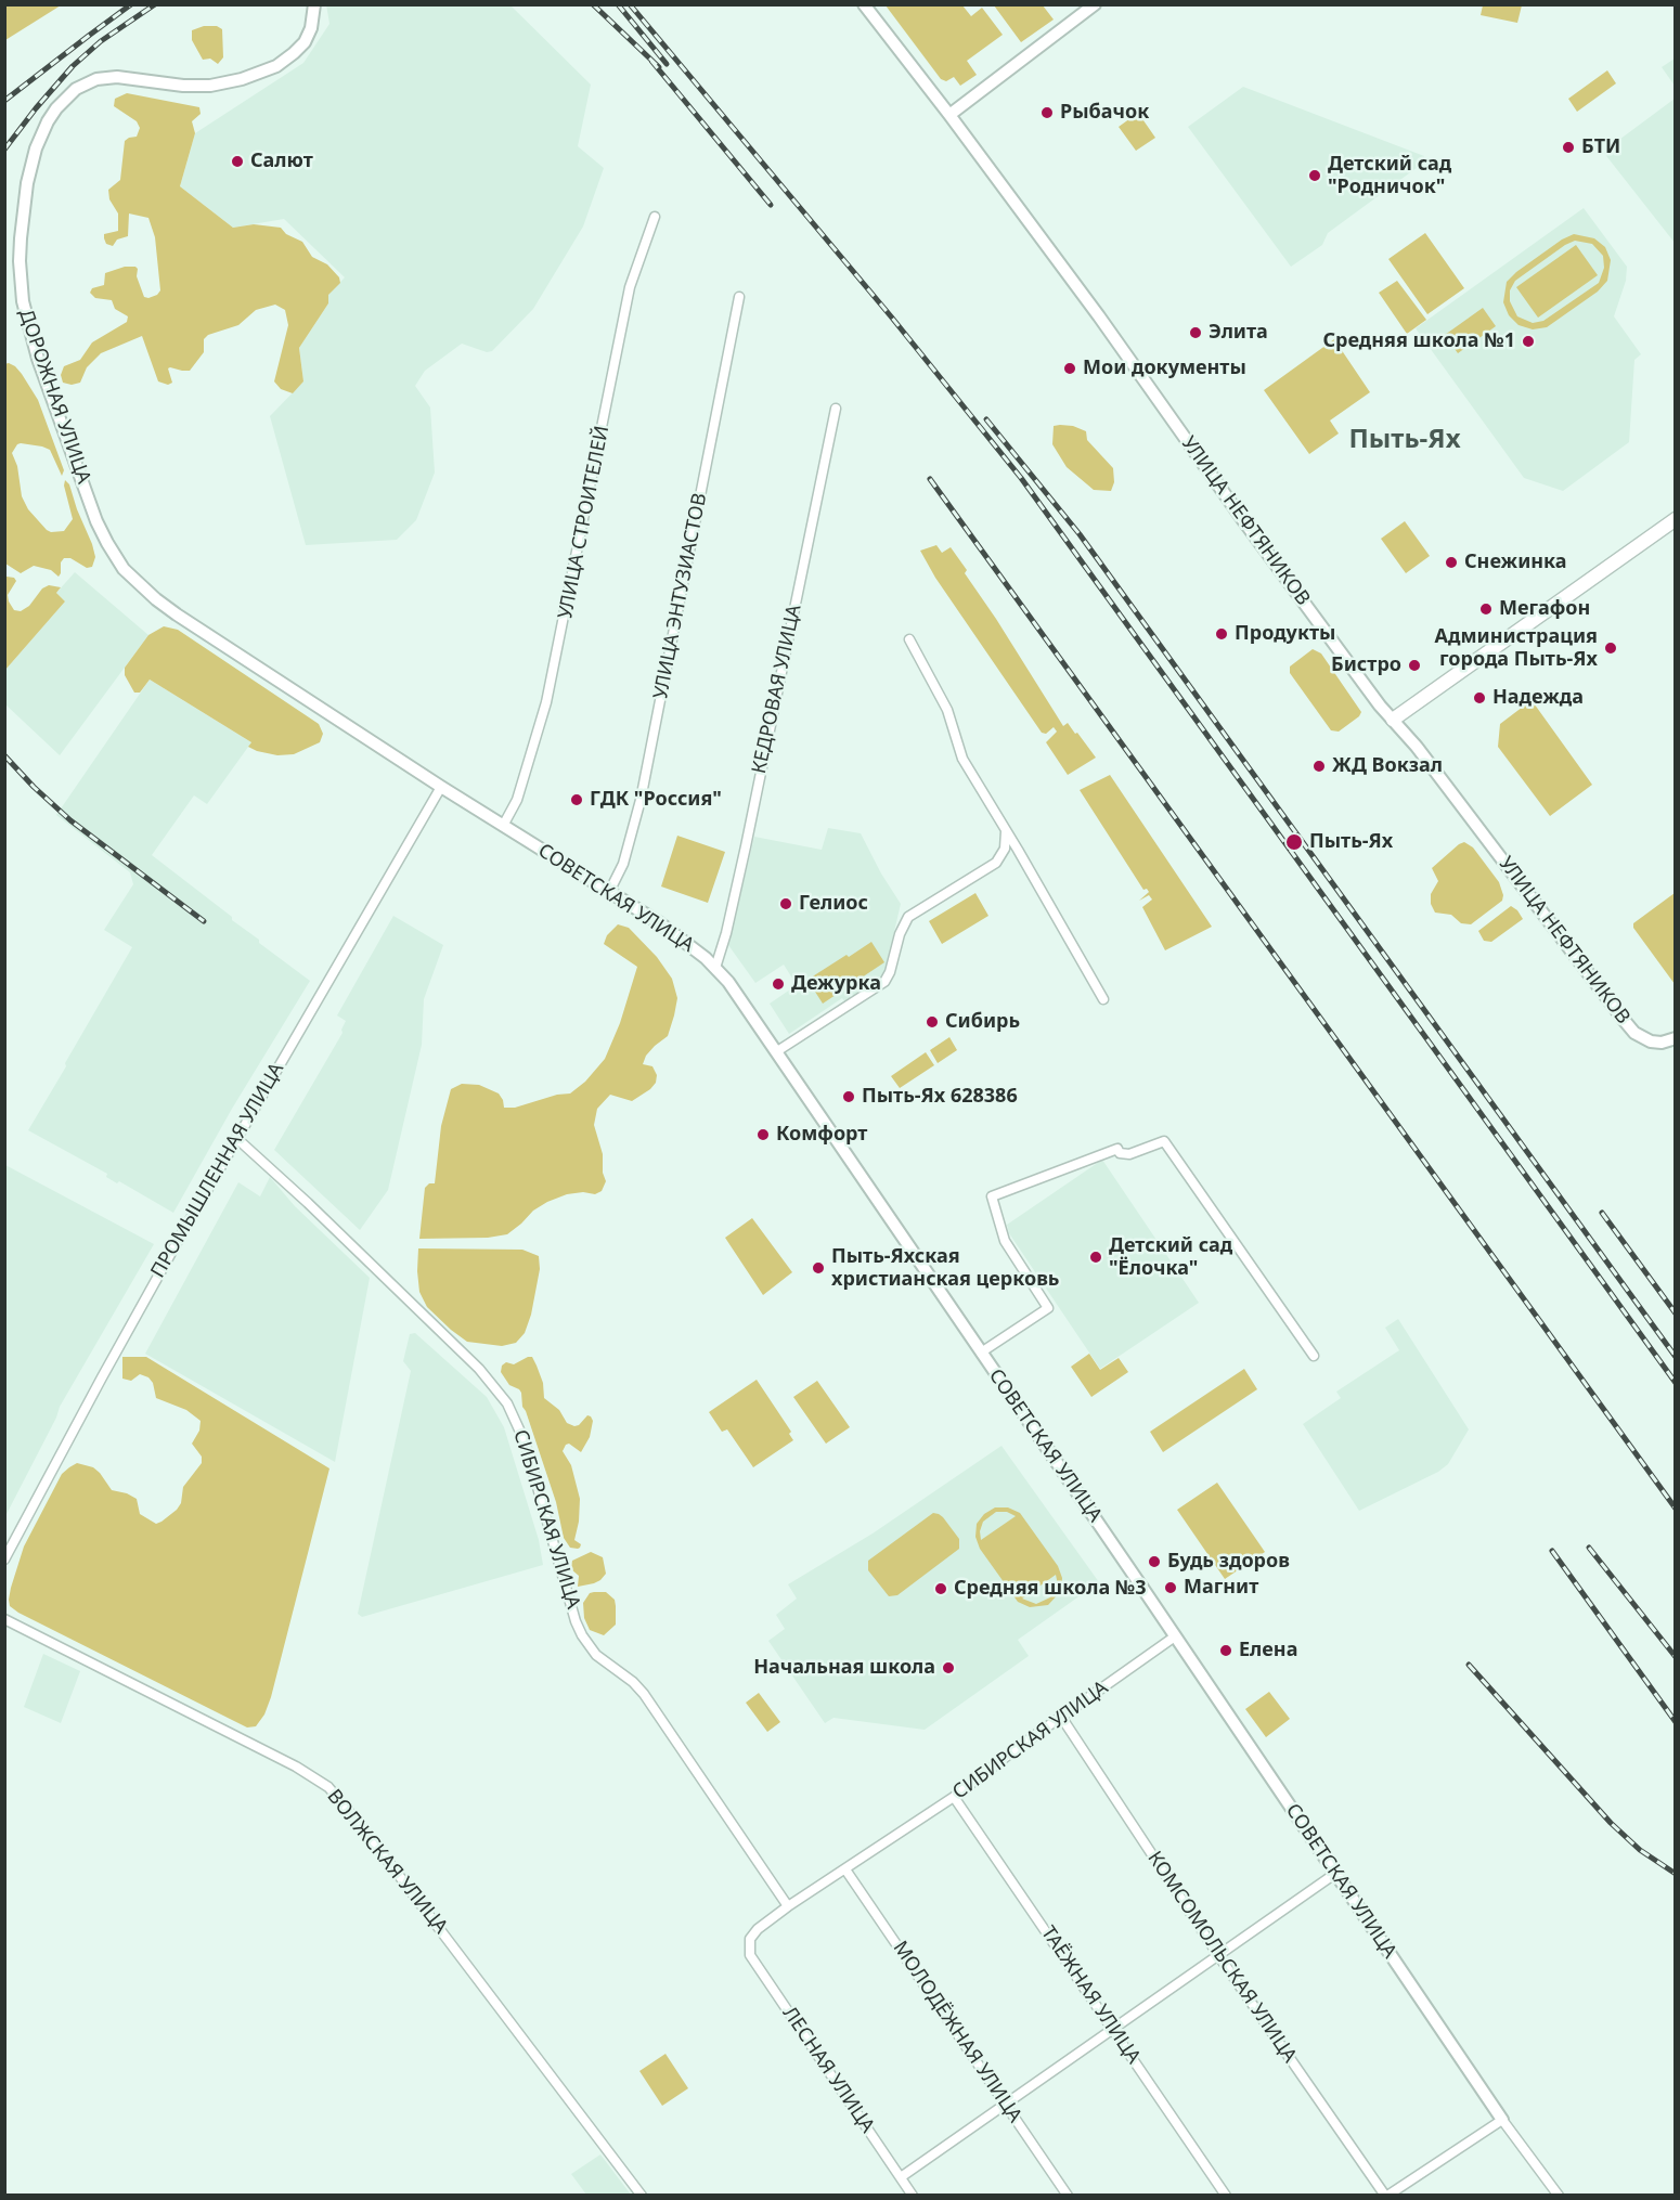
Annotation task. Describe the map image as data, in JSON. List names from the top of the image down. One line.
{"streets":{"street":["ДОРОЖНАЯ УЛИЦА","УЛИЦА НЕФТЯНИКОВ","УЛИЦА СТРОИТЕЛЕЙ","УЛИЦА ЭНТУЗИАСТОВ","КЕДРОВАЯ УЛИЦА","СОВЕТСКАЯ УЛИЦА","ПРОМЫШЛЕННАЯ УЛИЦА","СИБИРСКАЯ УЛИЦА","ВОЛЖСКАЯ УЛИЦА","КОМСОМОЛЬСКАЯ УЛИЦА","ТАЁЖНАЯ УЛИЦА","МОЛОДЁЖНАЯ УЛИЦА","ЛЕСНАЯ УЛИЦА"]},"crossings":[["ДОРОЖНАЯ УЛИЦА","СОВЕТСКАЯ УЛИЦА"],["ДОРОЖНАЯ УЛИЦА","ПРОМЫШЛЕННАЯ УЛИЦА"],["УЛИЦА СТРОИТЕЛЕЙ","СОВЕТСКАЯ УЛИЦА"],["УЛИЦА ЭНТУЗИАСТОВ","СОВЕТСКАЯ УЛИЦА"],["КЕДРОВАЯ УЛИЦА","СОВЕТСКАЯ УЛИЦА"],["СОВЕТСКАЯ УЛИЦА","ПРОМЫШЛЕННАЯ УЛИЦА"],["СОВЕТСКАЯ УЛИЦА","СИБИРСКАЯ УЛИЦА"],["ПРОМЫШЛЕННАЯ УЛИЦА","СИБИРСКАЯ УЛИЦА"],["СИБИРСКАЯ УЛИЦА","КОМСОМОЛЬСКАЯ УЛИЦА"],["СИБИРСКАЯ УЛИЦА","ТАЁЖНАЯ УЛИЦА"],["СИБИРСКАЯ УЛИЦА","МОЛОДЁЖНАЯ УЛИЦА"],["СИБИРСКАЯ УЛИЦА","ЛЕСНАЯ УЛИЦА"]],"districts":["Пыть-Ях"],"places":["Рыбачок","БТИ","Салют","Детский сад \"Родничок\"","Элита","Средняя школа №1","Мои документы","Снежинка","Мегафон","Продукты","Администрация города Пыть-Ях","Бистро","Надежда","ЖД Вокзал","ГДК \"Россия\"","Пыть-Ях","Гелиос","Дежурка","Сибирь","Пыть-Ях 628386","Комфорт","Детский сад \"Ёлочка\"","Пыть-Яхская христианская церковь","Будь здоров","Магнит","Средняя школа №3","Елена","Начальная школа"]}
